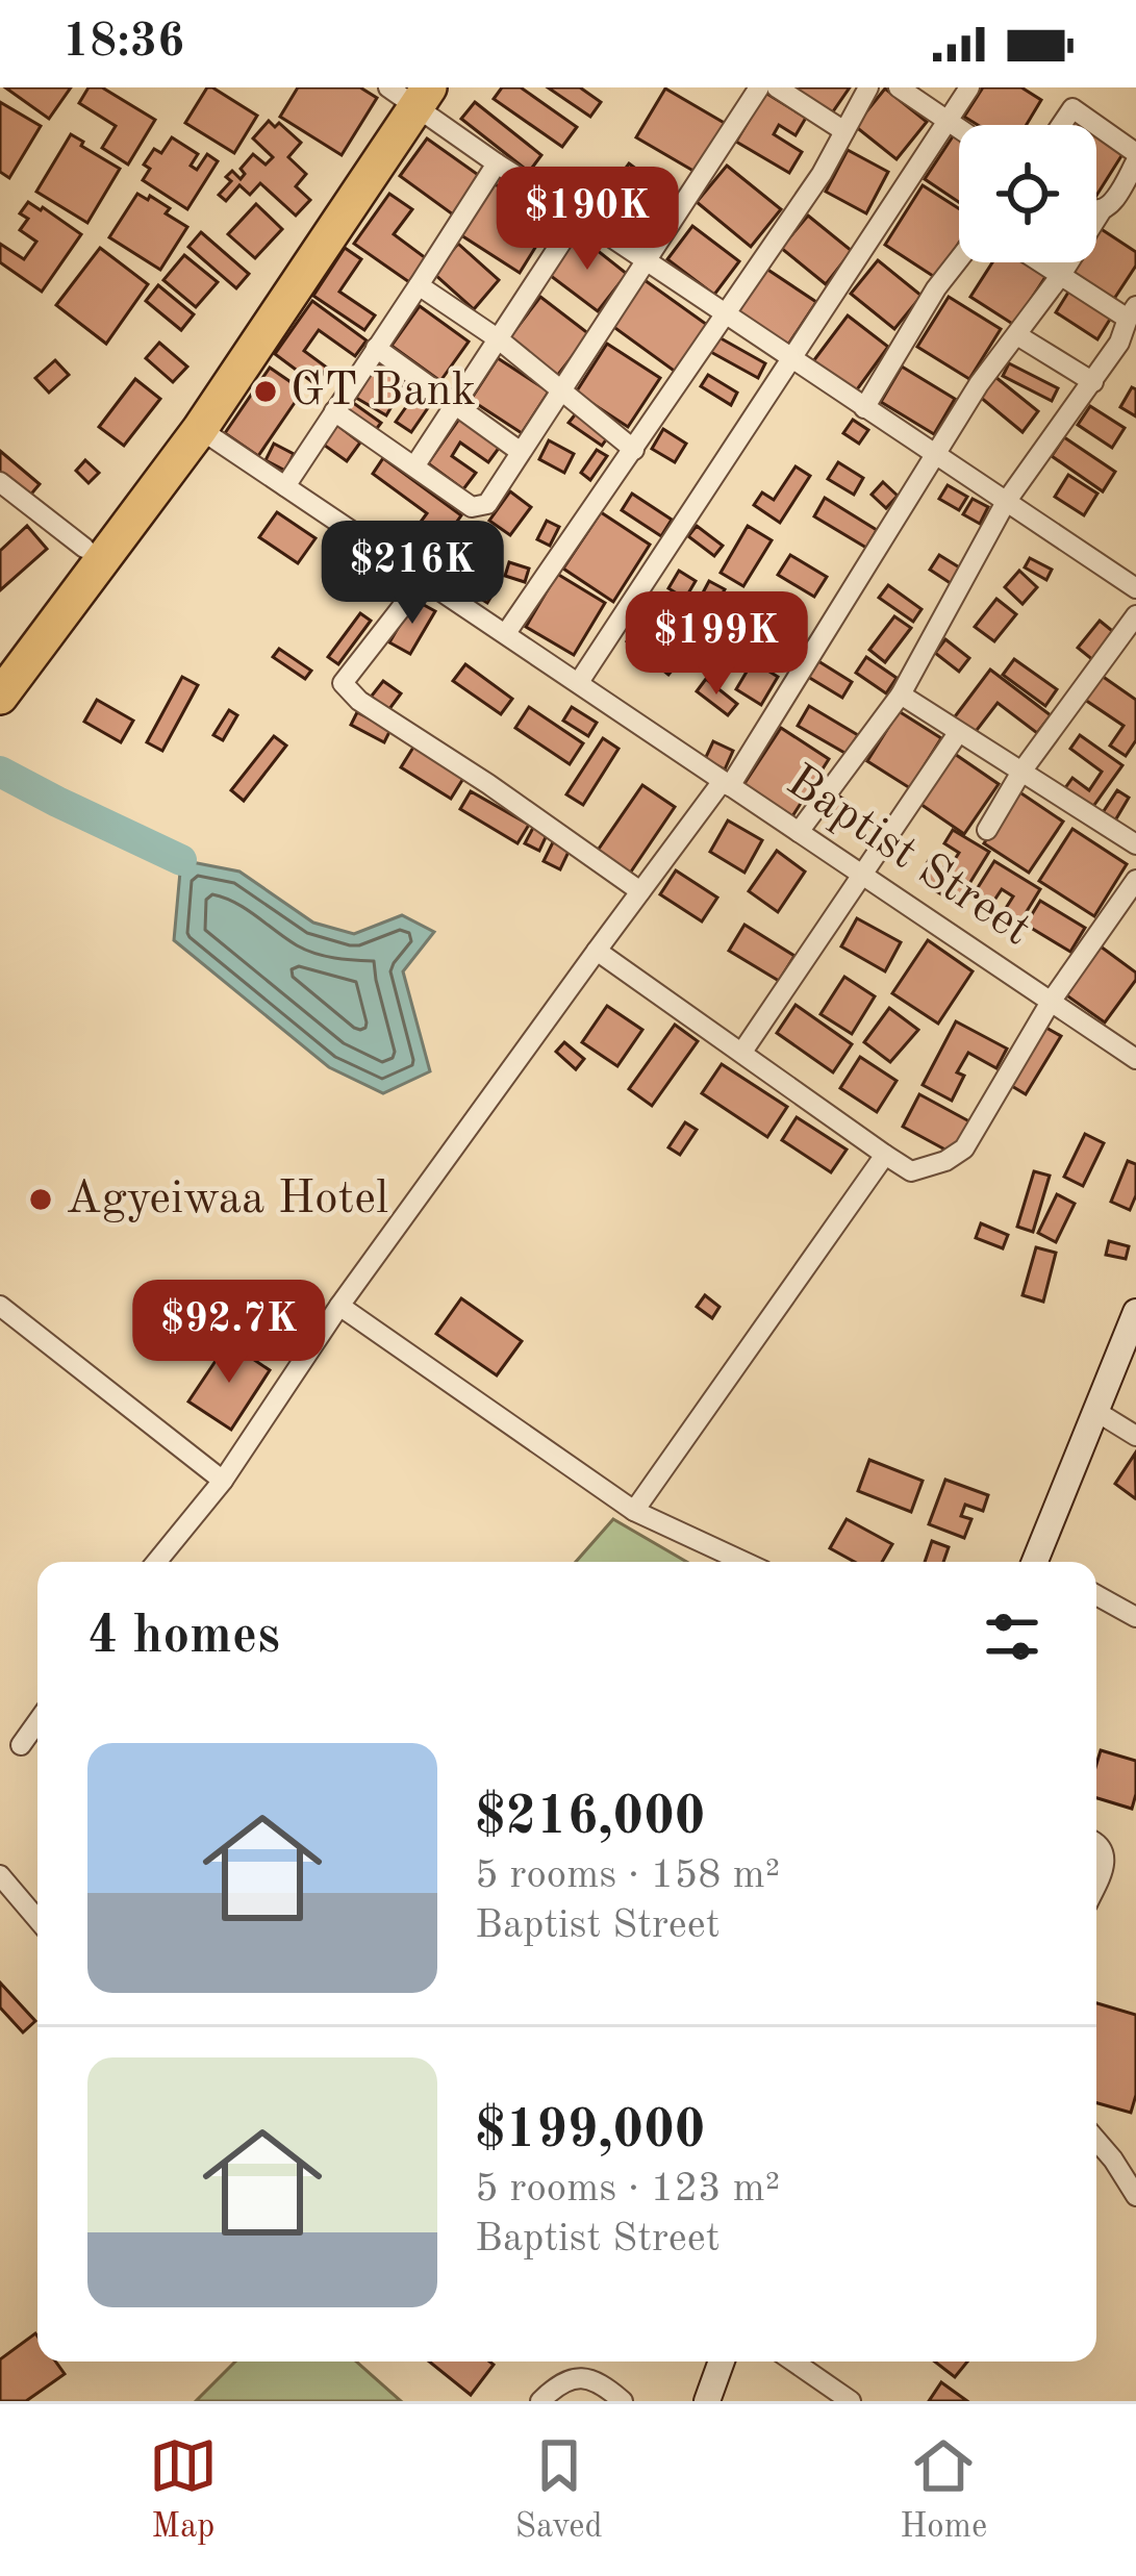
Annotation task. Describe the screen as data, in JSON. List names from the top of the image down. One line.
{"streets":{"street":["Baptist Street"]},"places":["GT Bank","Agyeiwaa Hotel"],"page":{"status":"18:36","price":["$190K","$216K","$199K","$92.7K"],"heading":"4 homes","list":[{"name":"$216,000","note":"5 rooms · 158 m² · Baptist Street"},{"name":"$199,000","note":"5 rooms · 123 m² · Baptist Street"}],"tabs":["Map","Saved","Home"]}}
